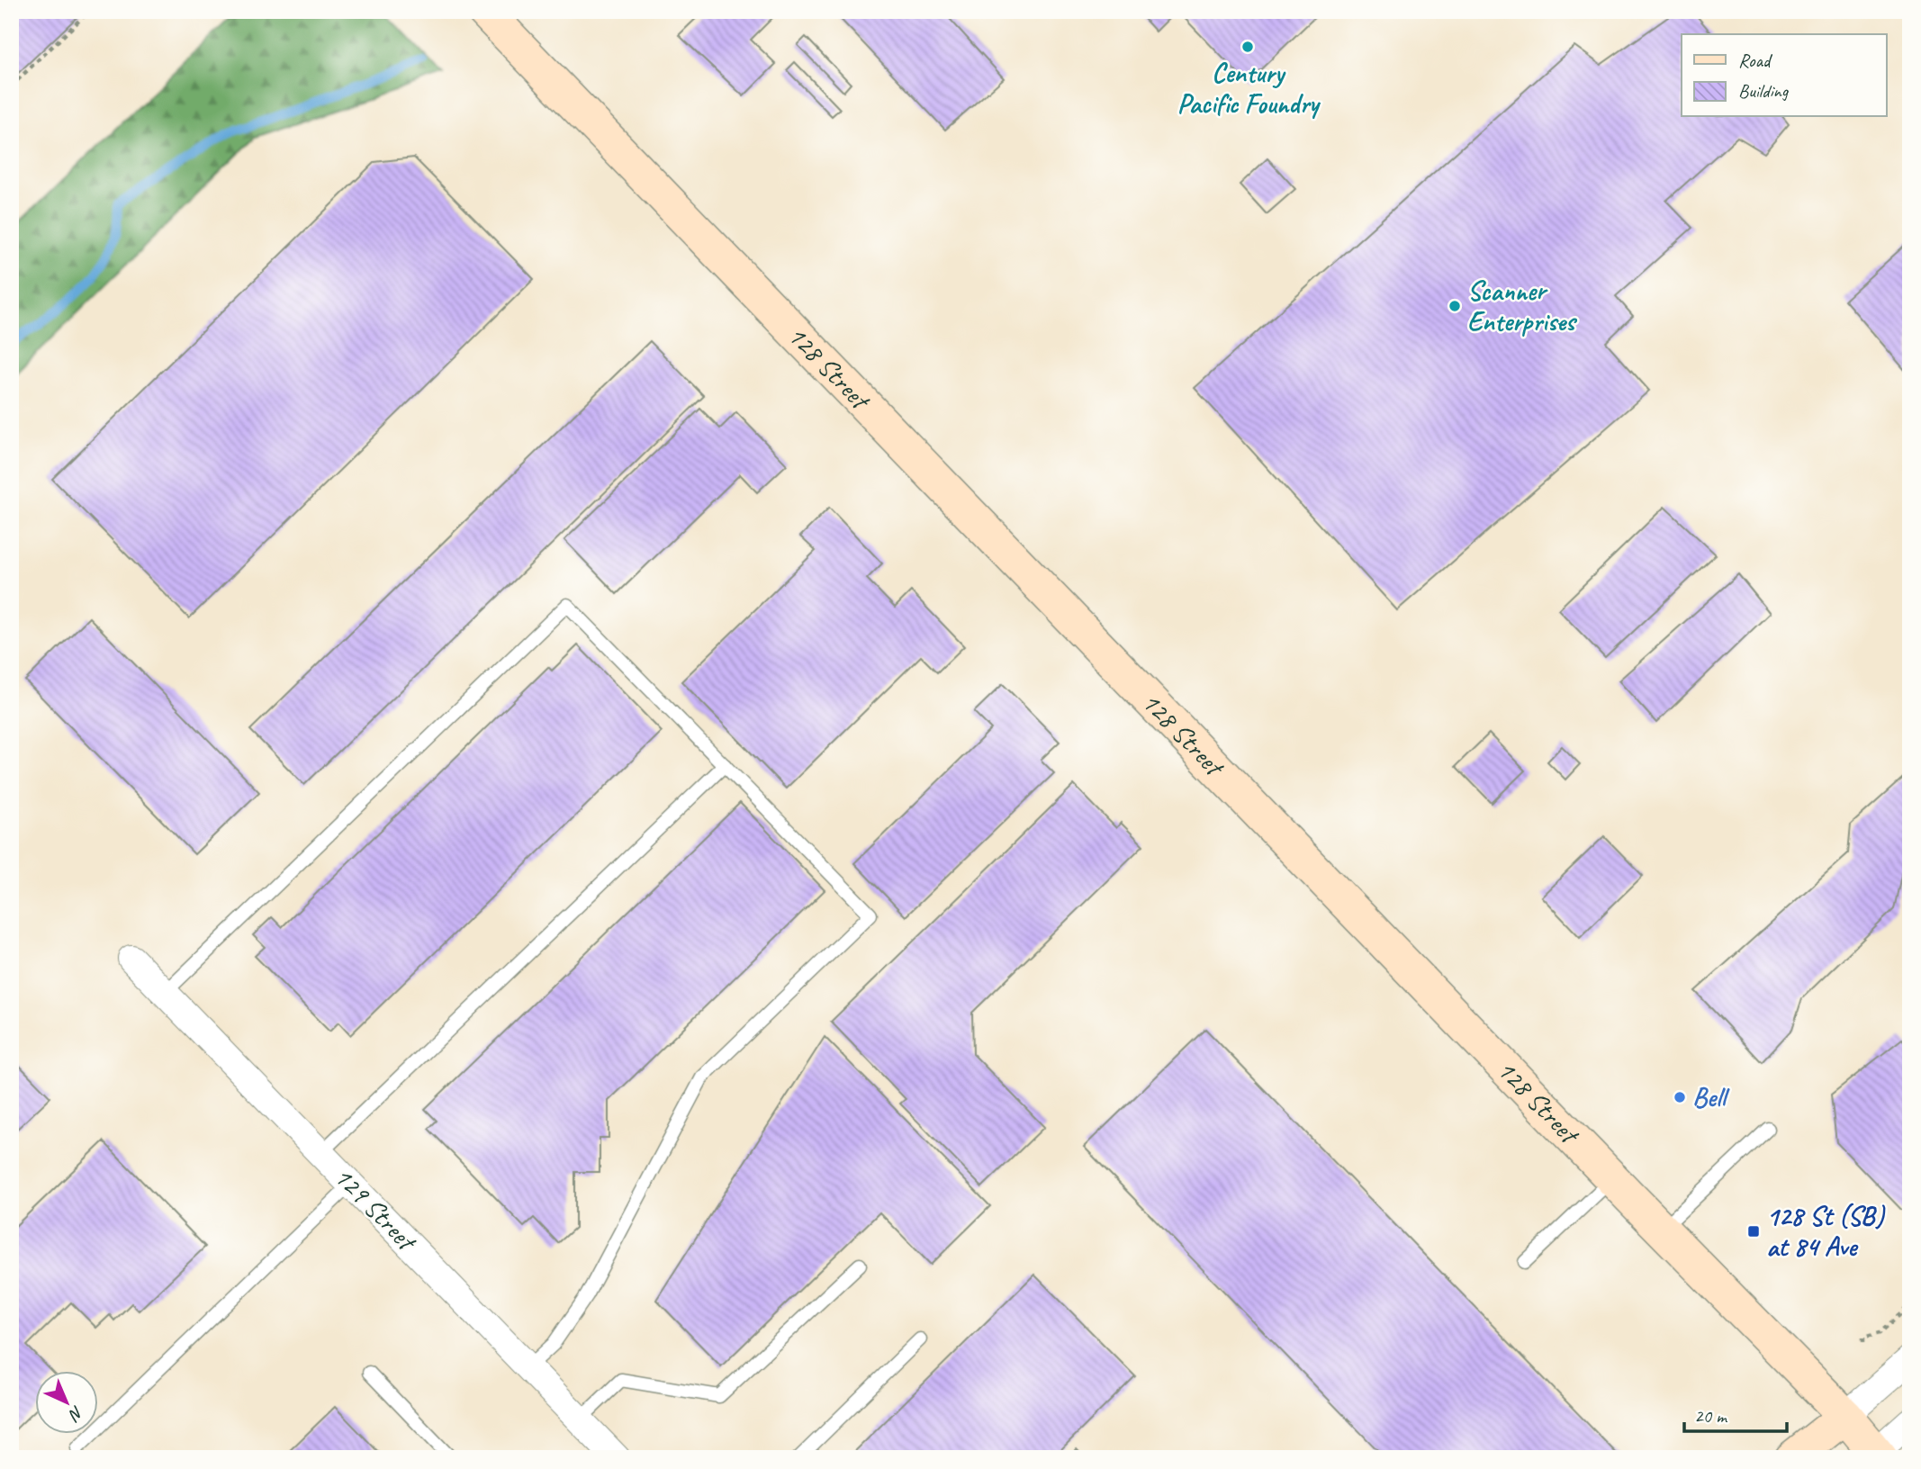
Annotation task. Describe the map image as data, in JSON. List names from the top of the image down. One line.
{"streets":{"main road":["128 Street"],"street":["129 Street"]},"places":{"other":["Century Pacific Foundry","Scanner Enterprises","Bell"],"transit":["128 St (SB) at 84 Ave"]},"legend":["Road","Building"],"scale_bar":"20 m","north":"bottom right"}
